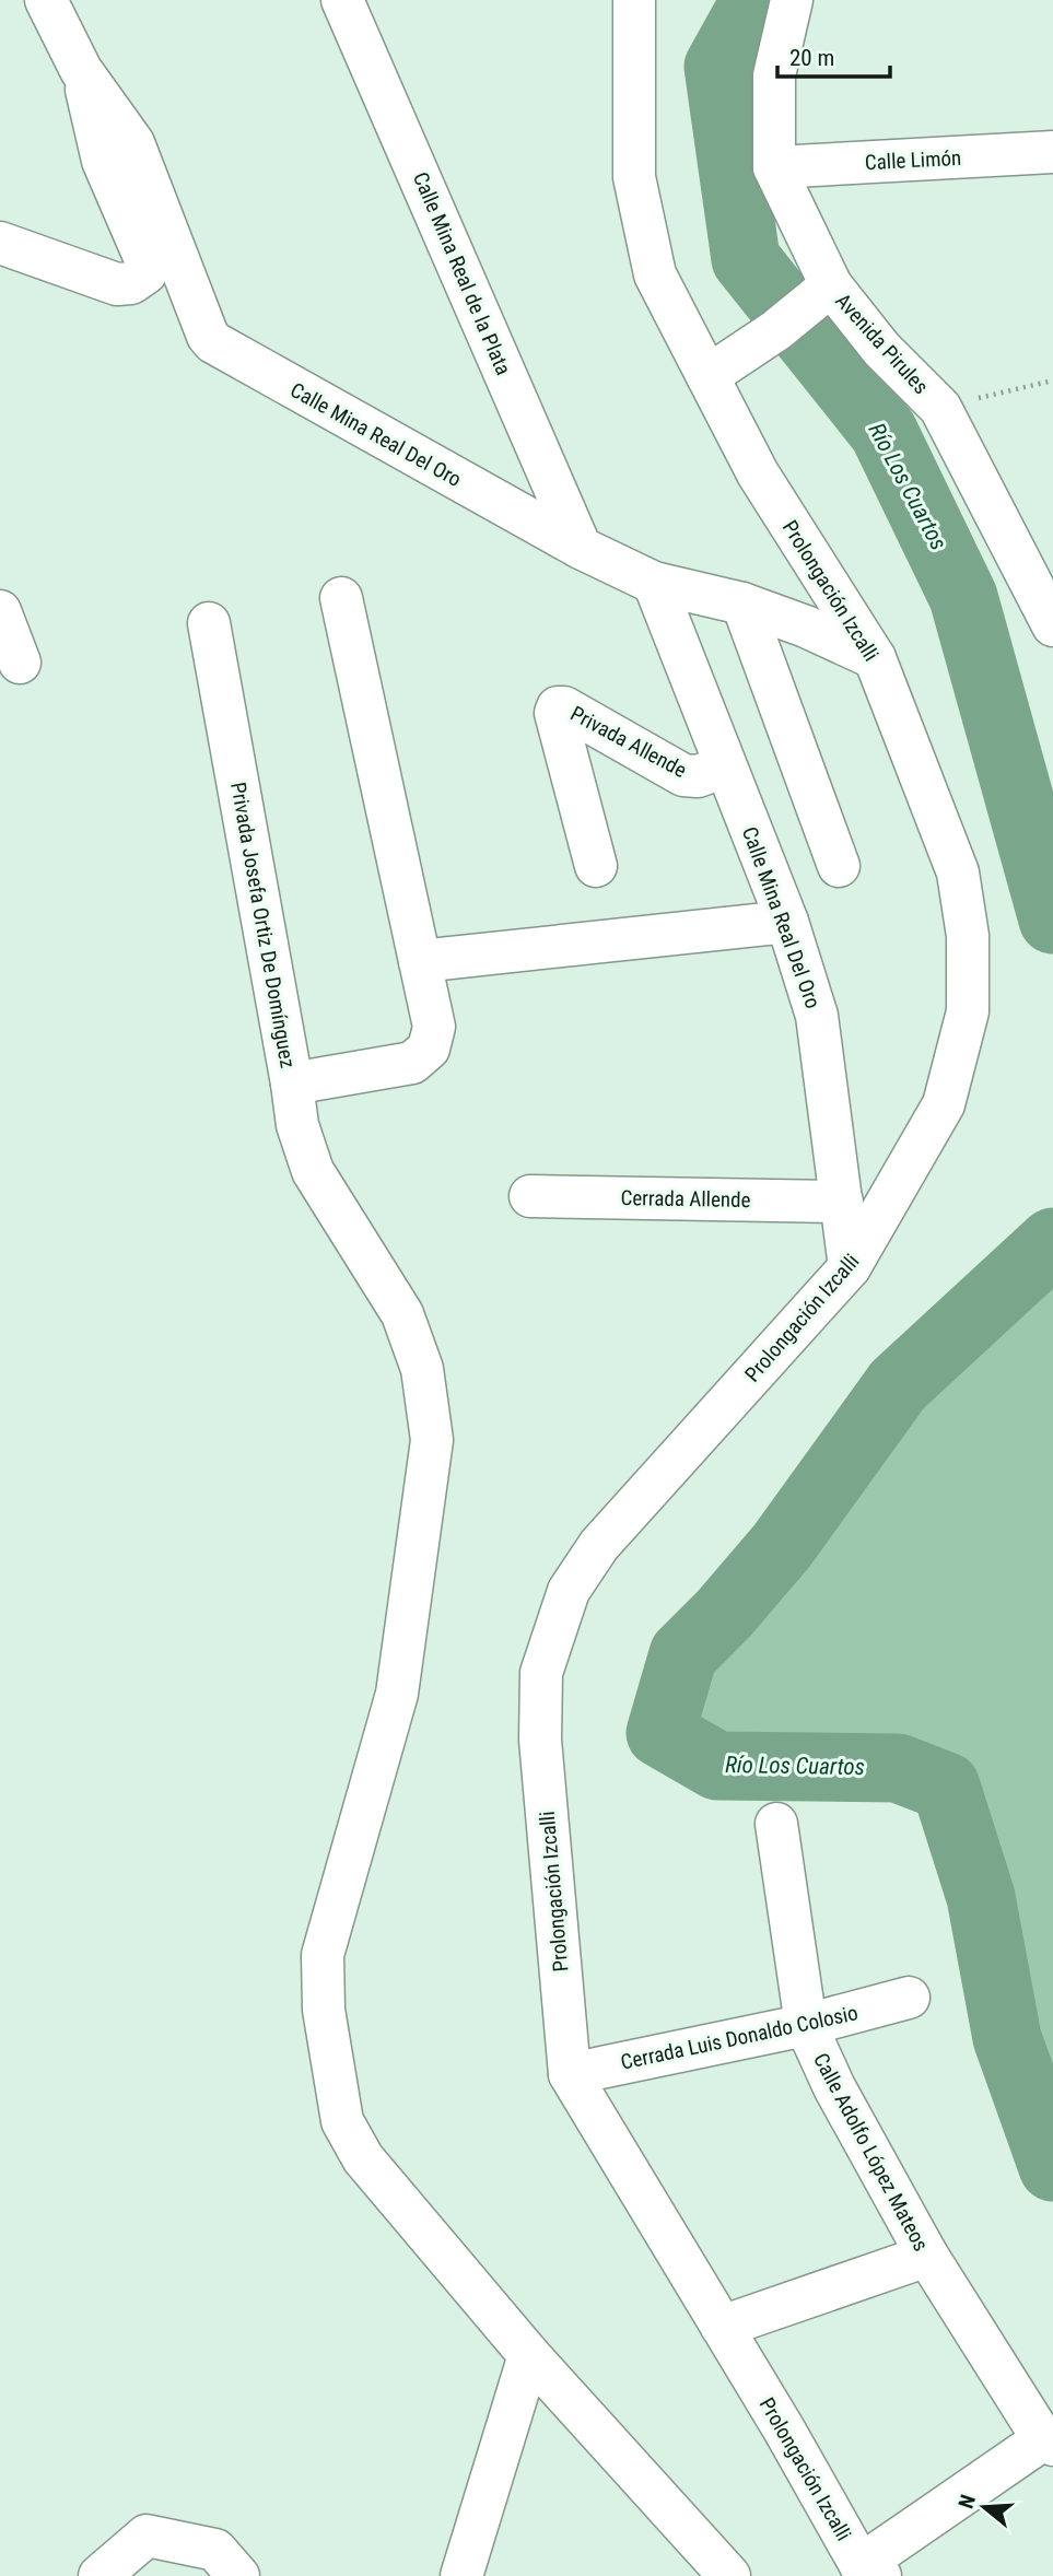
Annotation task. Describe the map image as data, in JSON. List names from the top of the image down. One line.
{"streets":{"street":["Calle Limón","Calle Mina Real de la Plata","Avenida Pirules","Calle Mina Real Del Oro","Prolongación Izcalli","Privada Allende","Privada Josefa Ortiz De Domínguez","Cerrada Allende","Cerrada Luis Donaldo Colosio","Calle Adolfo López Mateos"]},"crossings":[["Calle Limón","Avenida Pirules"],["Calle Mina Real de la Plata","Calle Mina Real Del Oro"],["Calle Mina Real Del Oro","Prolongación Izcalli"],["Calle Mina Real Del Oro","Privada Allende"],["Calle Mina Real Del Oro","Cerrada Allende"],["Prolongación Izcalli","Cerrada Luis Donaldo Colosio"],["Cerrada Luis Donaldo Colosio","Calle Adolfo López Mateos"]],"water":["Río Los Cuartos"],"scale_bar":"20 m","north":"left"}
